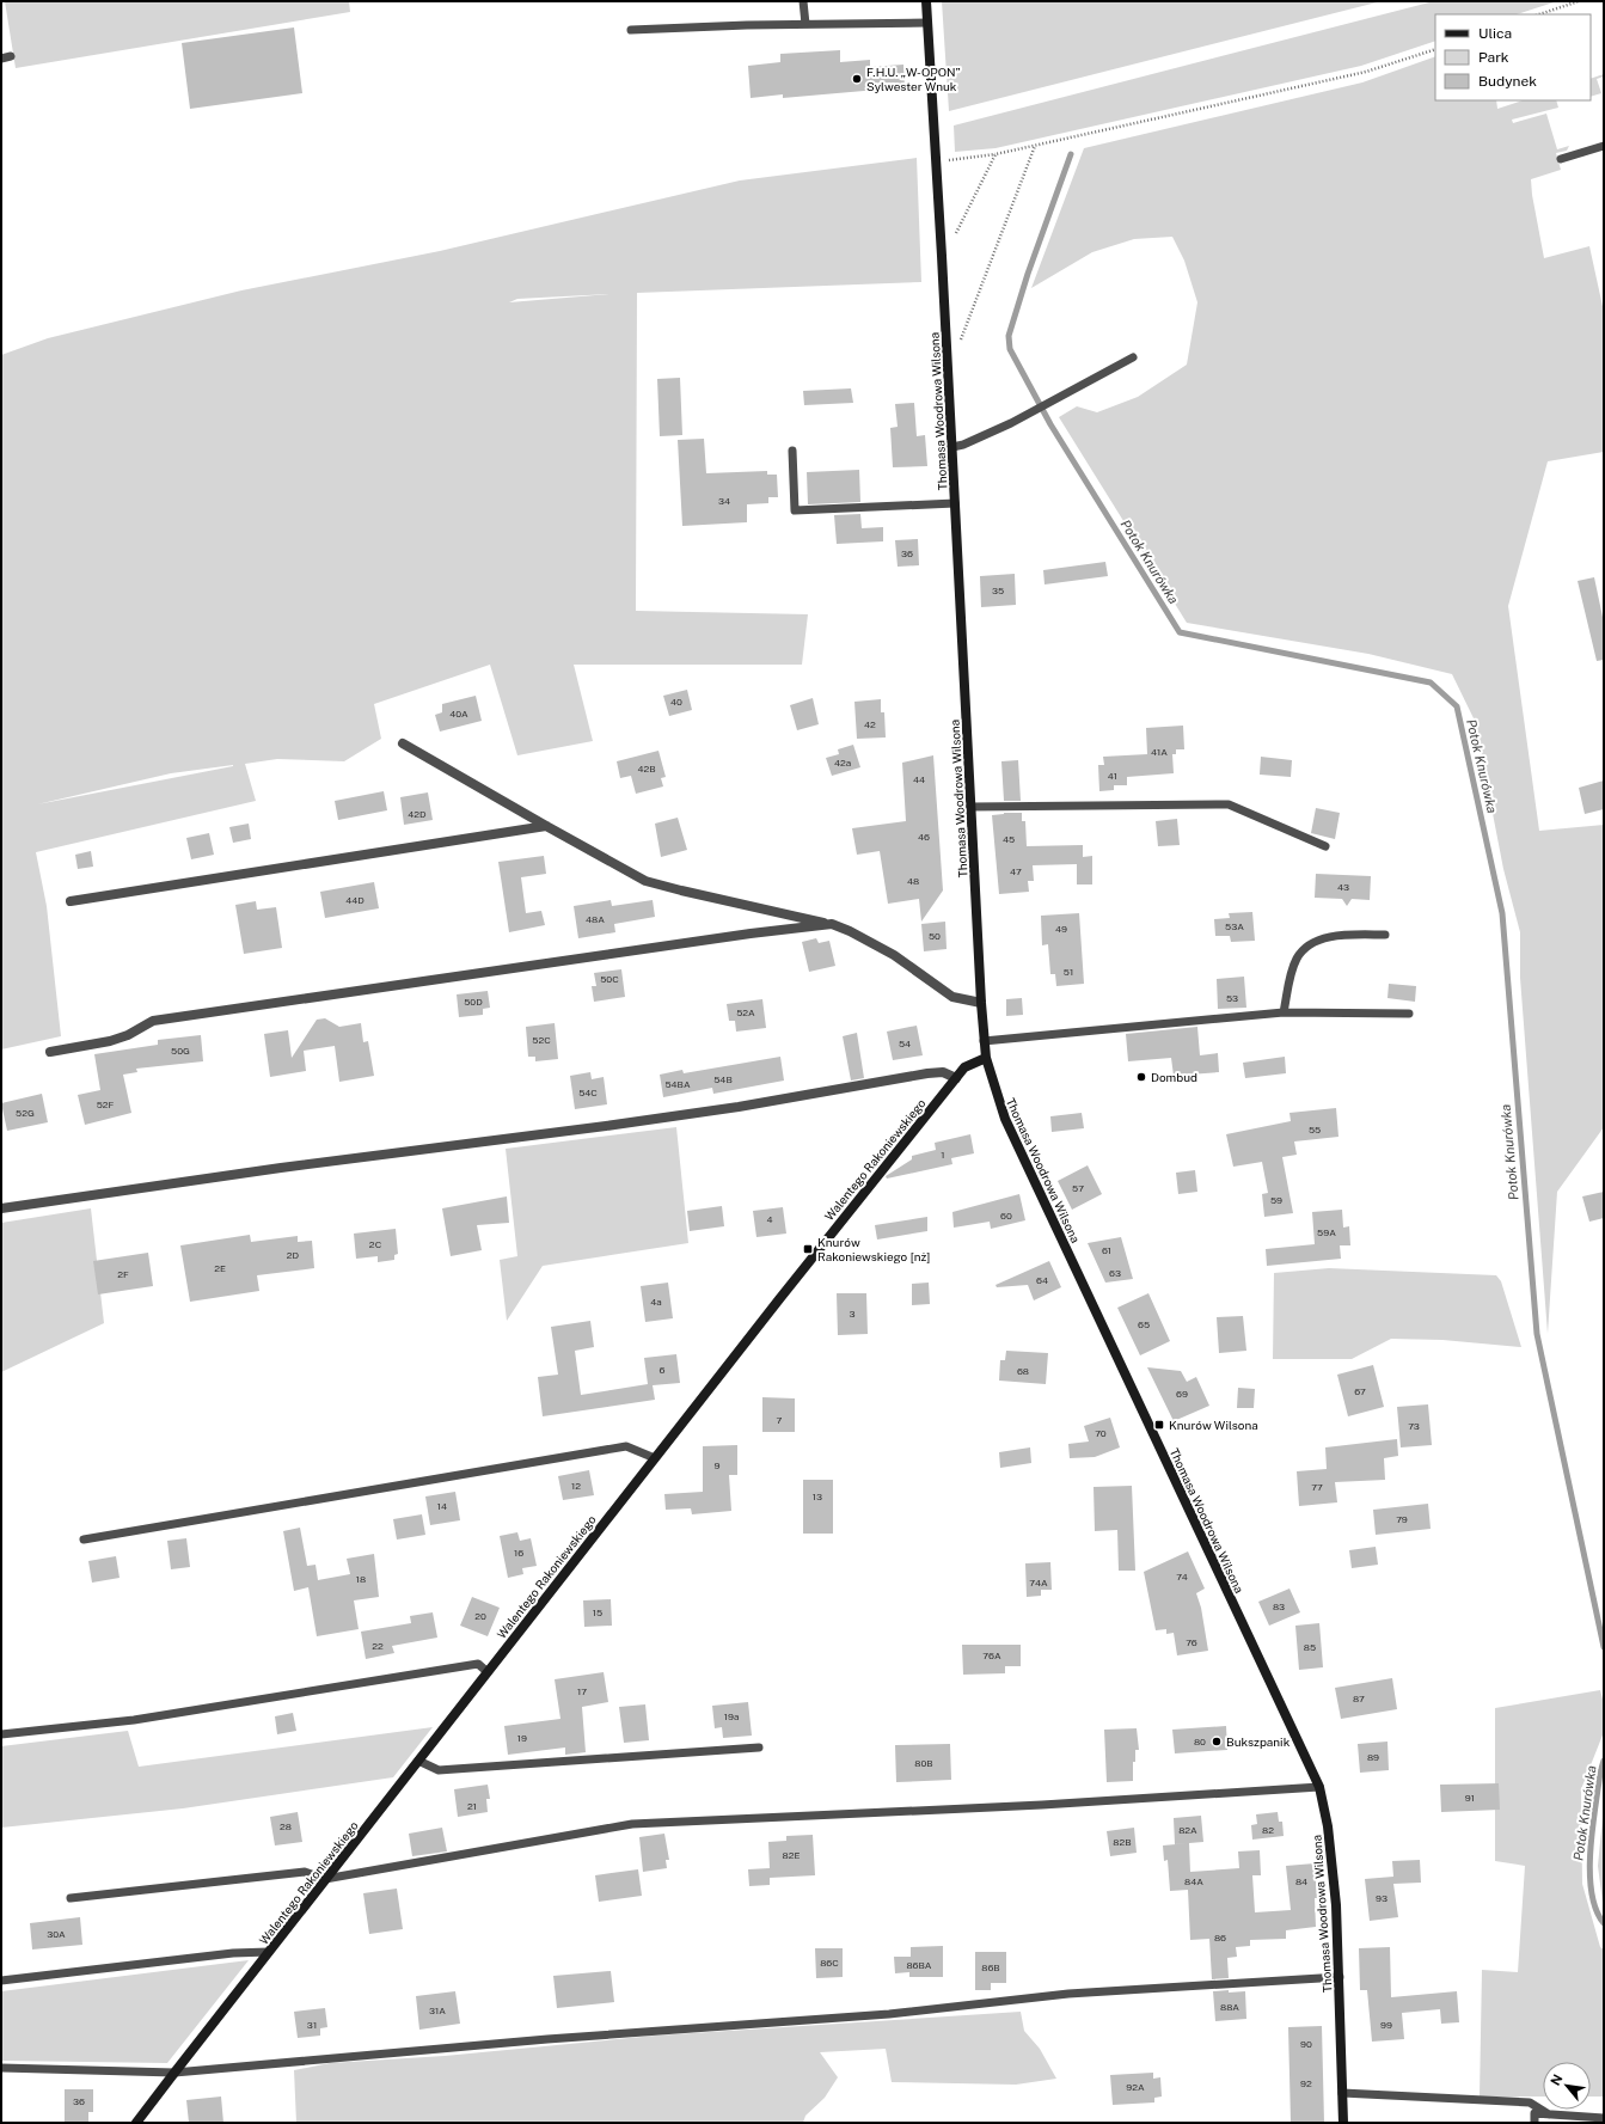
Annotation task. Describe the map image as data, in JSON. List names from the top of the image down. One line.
{"streets":{"street":["Thomasa Woodrowa Wilsona","Walentego Rakoniewskiego"]},"crossings":[["Thomasa Woodrowa Wilsona","Walentego Rakoniewskiego"]],"water":["Potok Knurówka"],"places":{"other":["F.H.U. „W-OPON” Sylwester Wnuk","Dombud","Bukszpanik"],"transit":["Knurów Rakoniewskiego [nż]","Knurów Wilsona"]},"house_numbers":["34","36","35","40","40A","42","41A","42a","42B","41","44","42D","46","45","47","48","43","44D","48A","53A","49","50","51","50C","53","50D","52A","52C","54","50G","54B","54BA","54C","52F","52G","55","1","57","59","60","4","59A","2C","61","2D","2E","63","2F","64","4a","3","65","6","68","67","69","7","73","70","9","12","77","13","14","79","16","74","18","74A","83","15","20","76","22","85","76A","17","87","19a","19","80","89","80B","91","21","28","82A","82","82B","82E","84A","84","93","30A","86","86C","86BA","86B","88A","31A","31","99","90","92","92A","36"],"legend":["Ulica","Park","Budynek"],"north":"top left"}
